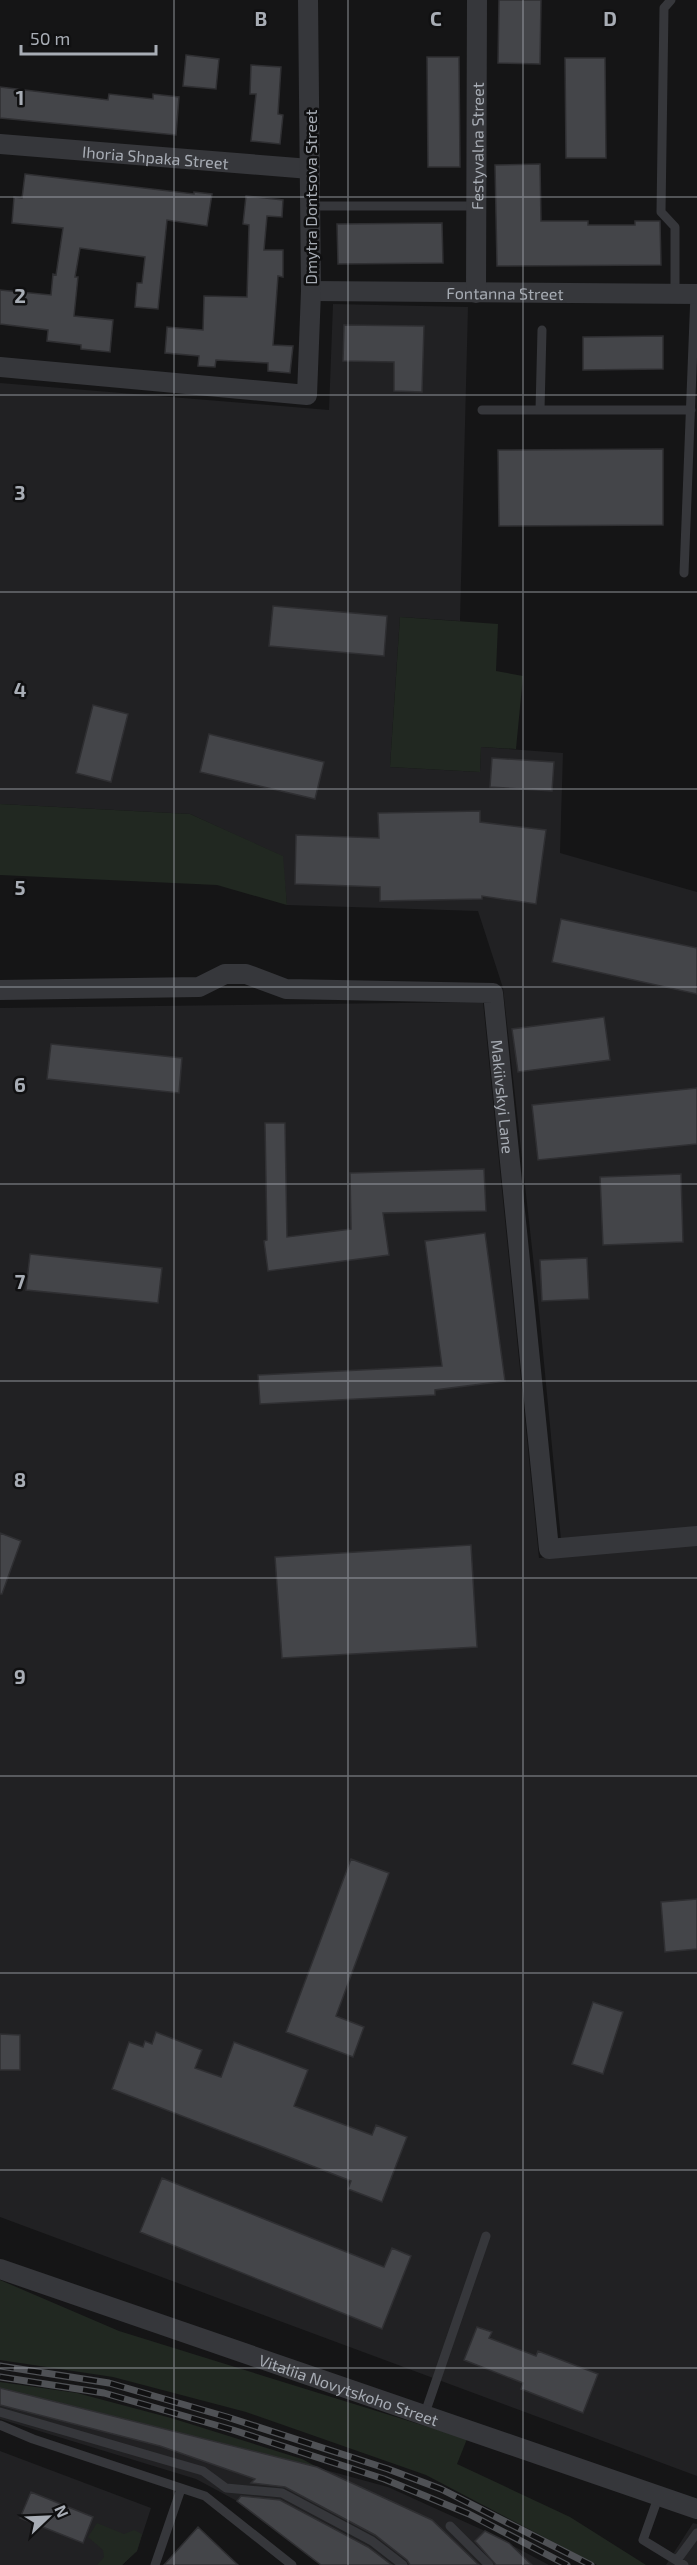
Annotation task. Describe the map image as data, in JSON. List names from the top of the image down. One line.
{"streets":{"street":["Festyvalna Street","Ihoria Shpaka Street","Dmytra Dontsova Street","Fontanna Street","Makiivskyi Lane","Vitaliia Novytskoho Street"]},"crossings":[["Festyvalna Street","Fontanna Street"],["Ihoria Shpaka Street","Dmytra Dontsova Street"],["Dmytra Dontsova Street","Fontanna Street"]],"scale_bar":"50 m","north":"top right","grid":{"columns":["B","C","D"],"rows":["1","2","3","4","5","6","7","8","9"]}}
